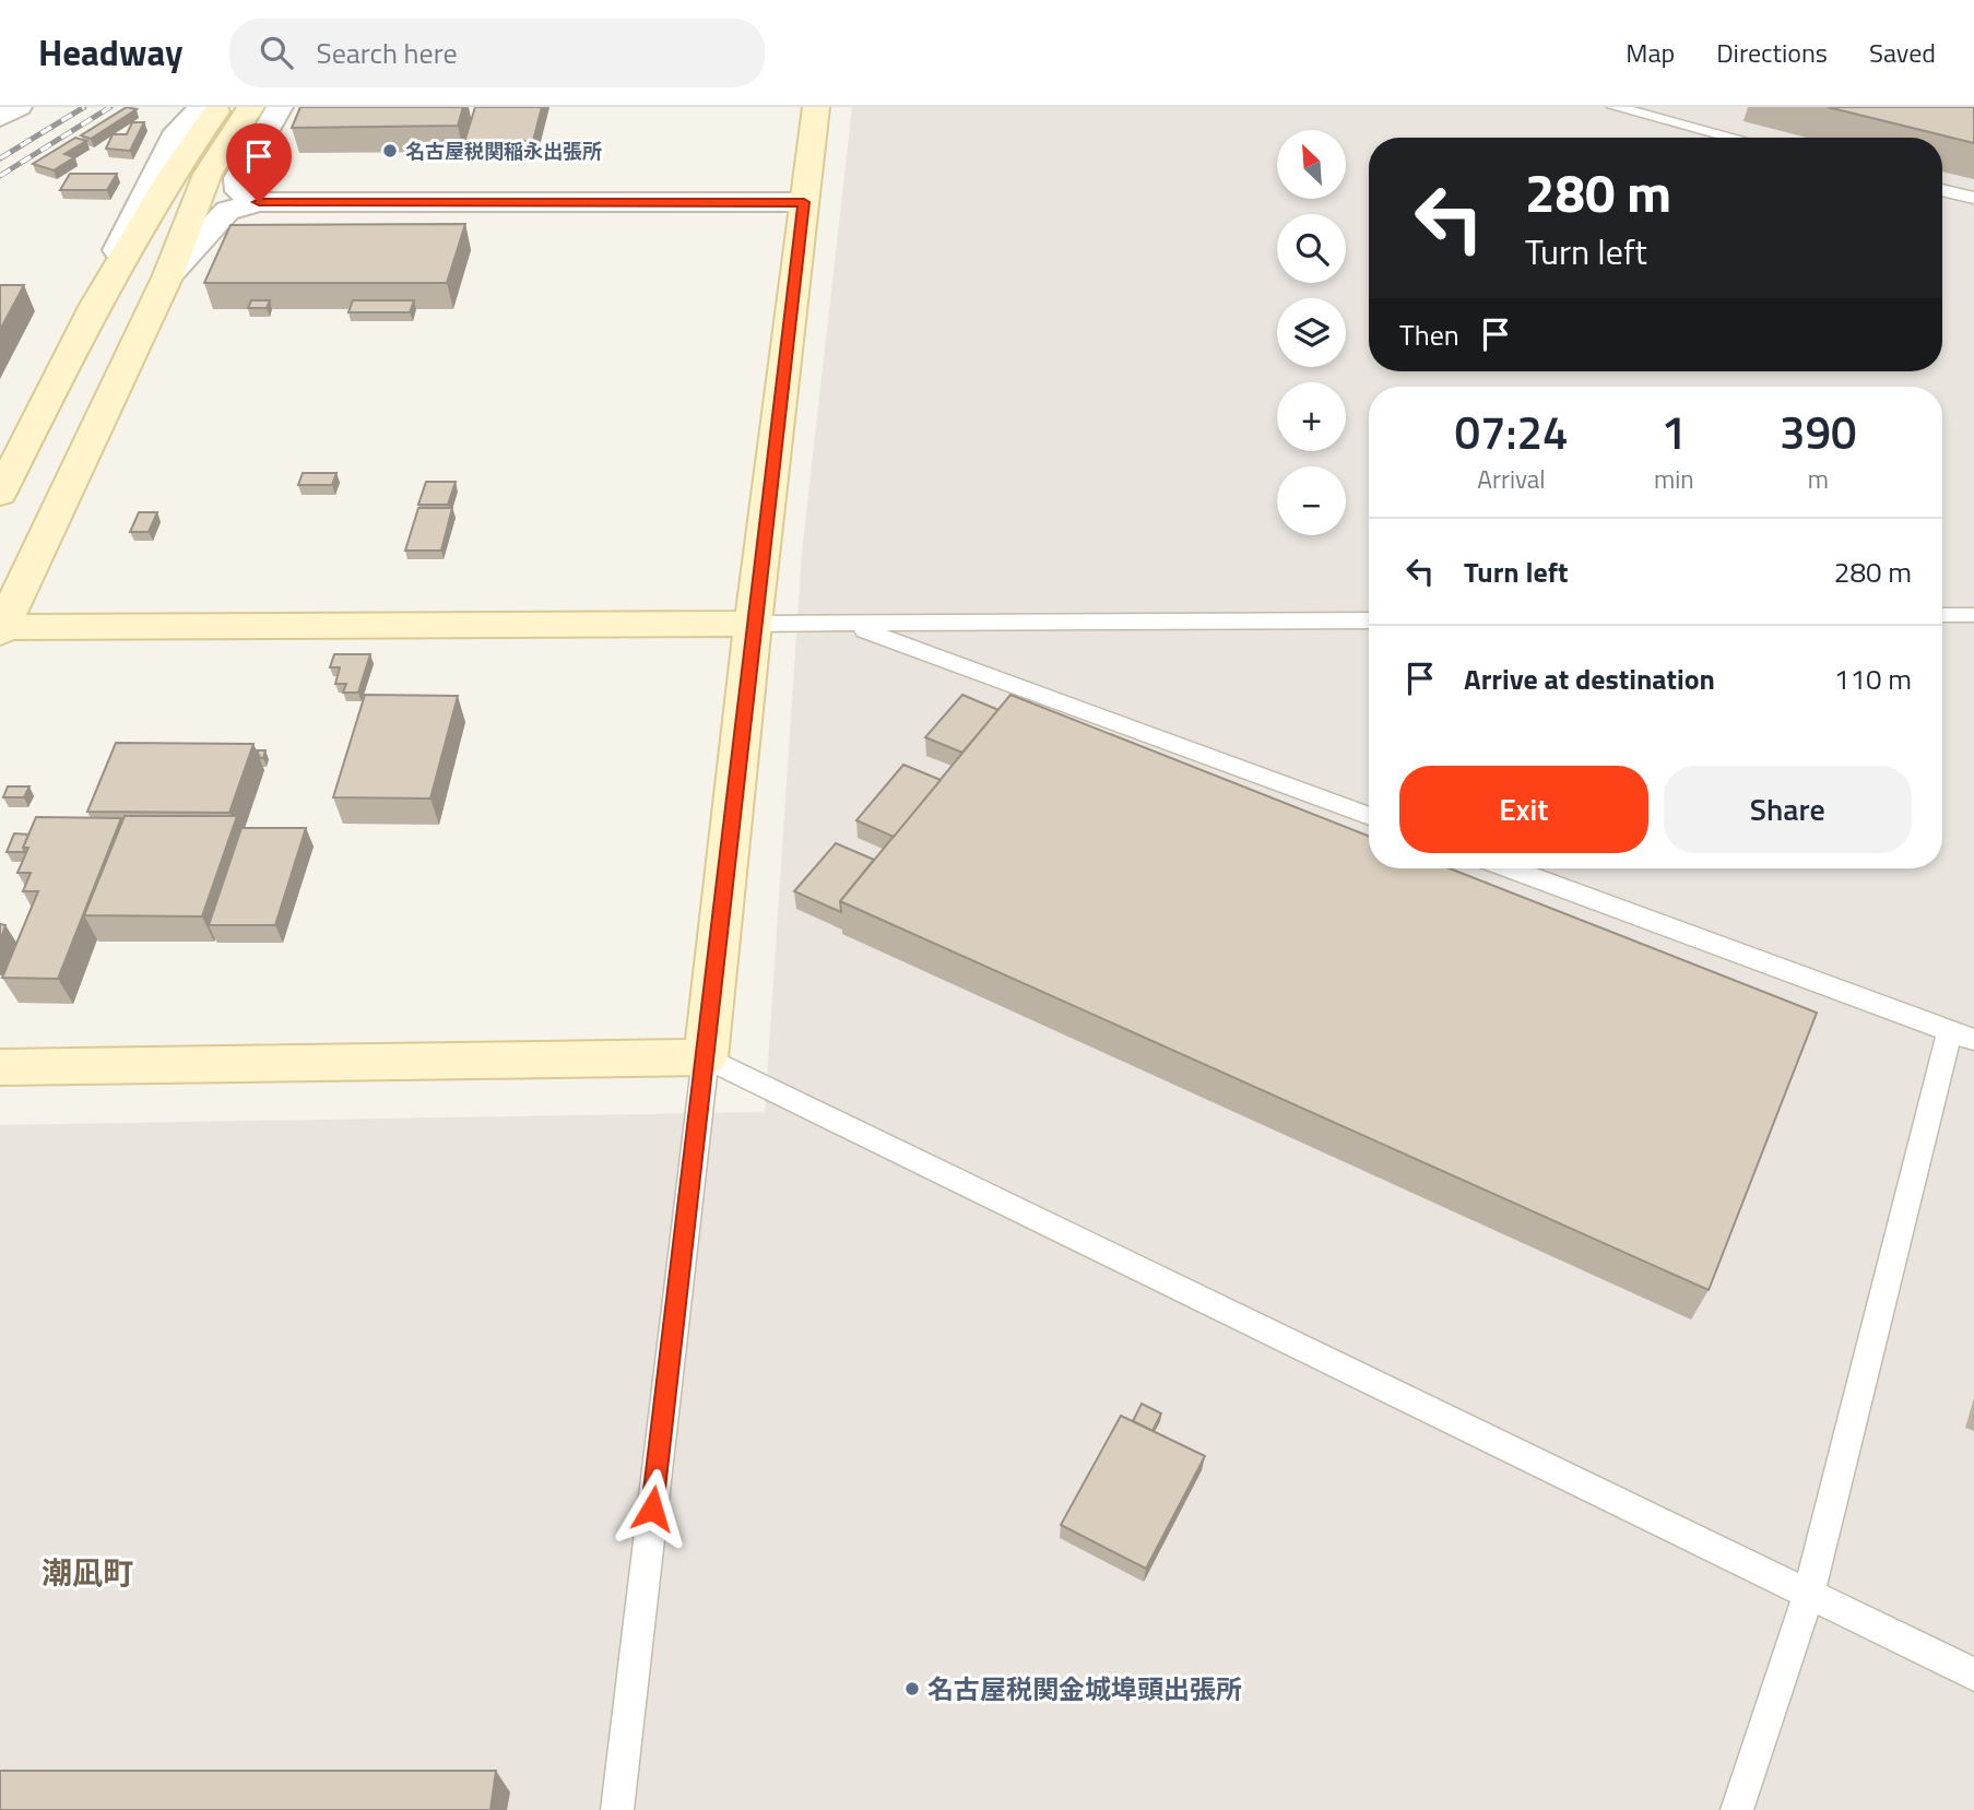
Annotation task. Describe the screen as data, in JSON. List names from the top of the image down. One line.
{"districts":["潮凪町"],"places":["名古屋税関稲永出張所","名古屋税関金城埠頭出張所"],"north":"top left","page":{"header":"Headway","search":"Search here","nav":["Map","Directions","Saved"],"map_buttons":["+","−"],"turn":["280 m","Turn left"],"then":"Then","eta":["07:24","Arrival","1","min","390","m"],"list":[{"name":"Turn left","value":"280 m"},{"name":"Arrive at destination","value":"110 m"}],"buttons":["Exit","Share"]}}
